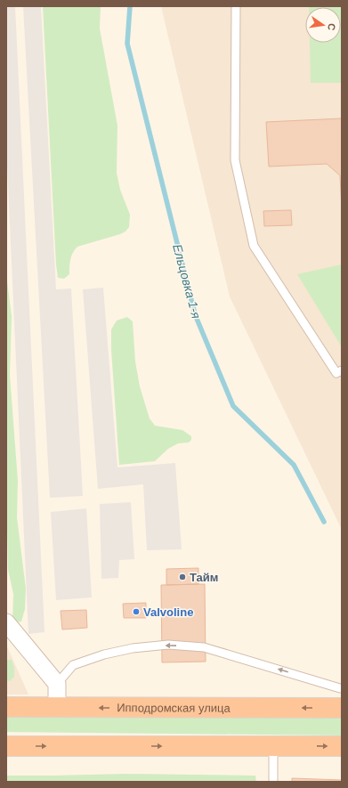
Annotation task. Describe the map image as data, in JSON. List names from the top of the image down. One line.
{"streets":{"highway":["Ипподромская улица"]},"water":["Ельцовка 1-я"],"places":["Тайм","Valvoline"],"north":"right"}
